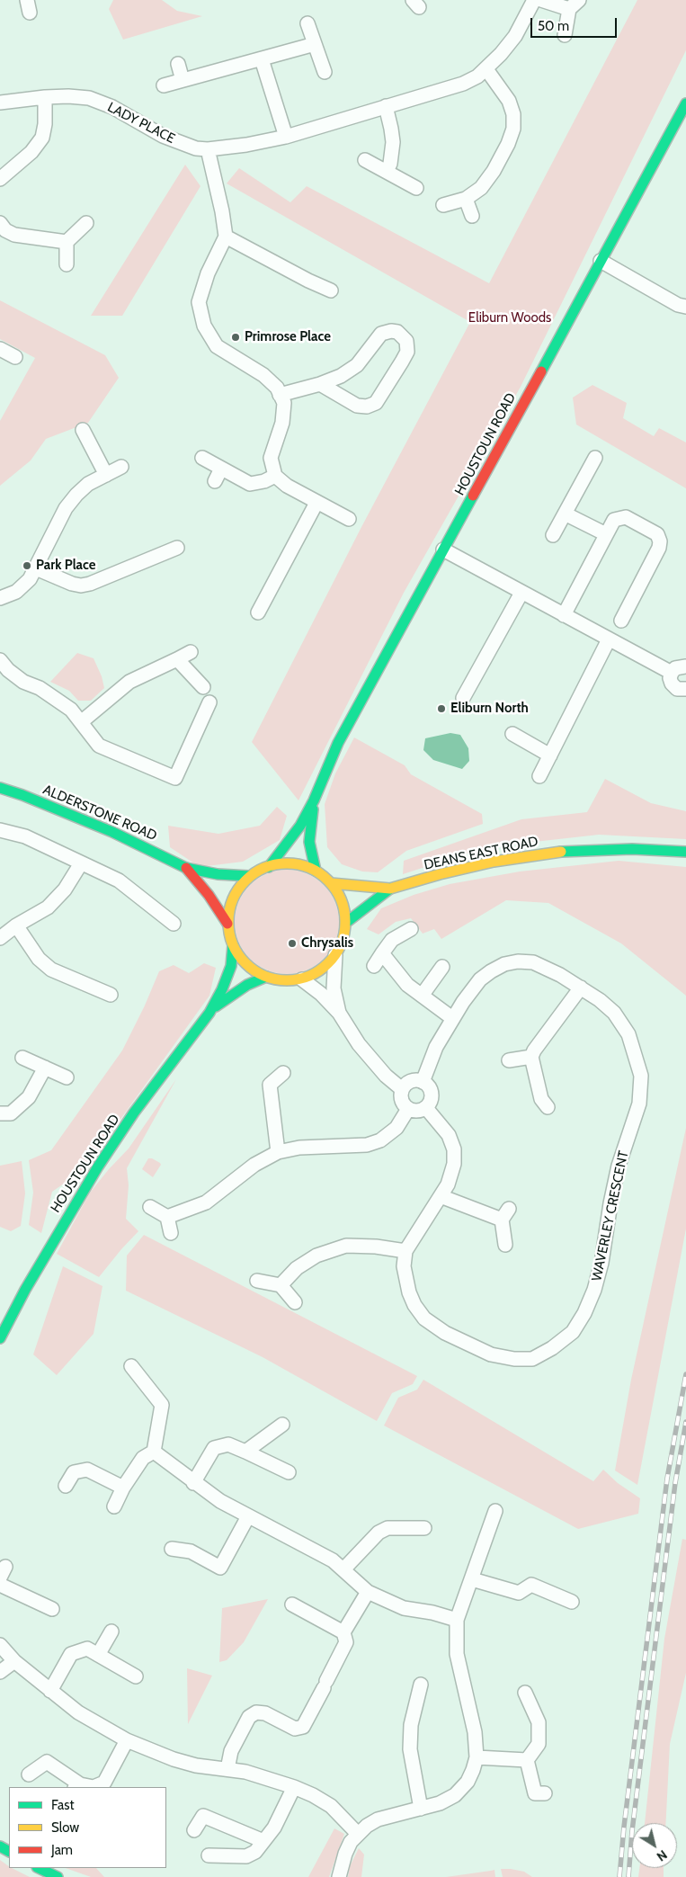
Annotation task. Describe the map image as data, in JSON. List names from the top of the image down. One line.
{"streets":{"street":["LADY PLACE","HOUSTOUN ROAD","ALDERSTONE ROAD","DEANS EAST ROAD","WAVERLEY CRESCENT"]},"crossings":[["HOUSTOUN ROAD","ALDERSTONE ROAD"],["HOUSTOUN ROAD","DEANS EAST ROAD"],["ALDERSTONE ROAD","DEANS EAST ROAD"]],"parks":["Eliburn Woods"],"places":["Primrose Place","Park Place","Eliburn North","Chrysalis"],"legend":["Fast","Slow","Jam"],"scale_bar":"50 m","north":"bottom right"}
